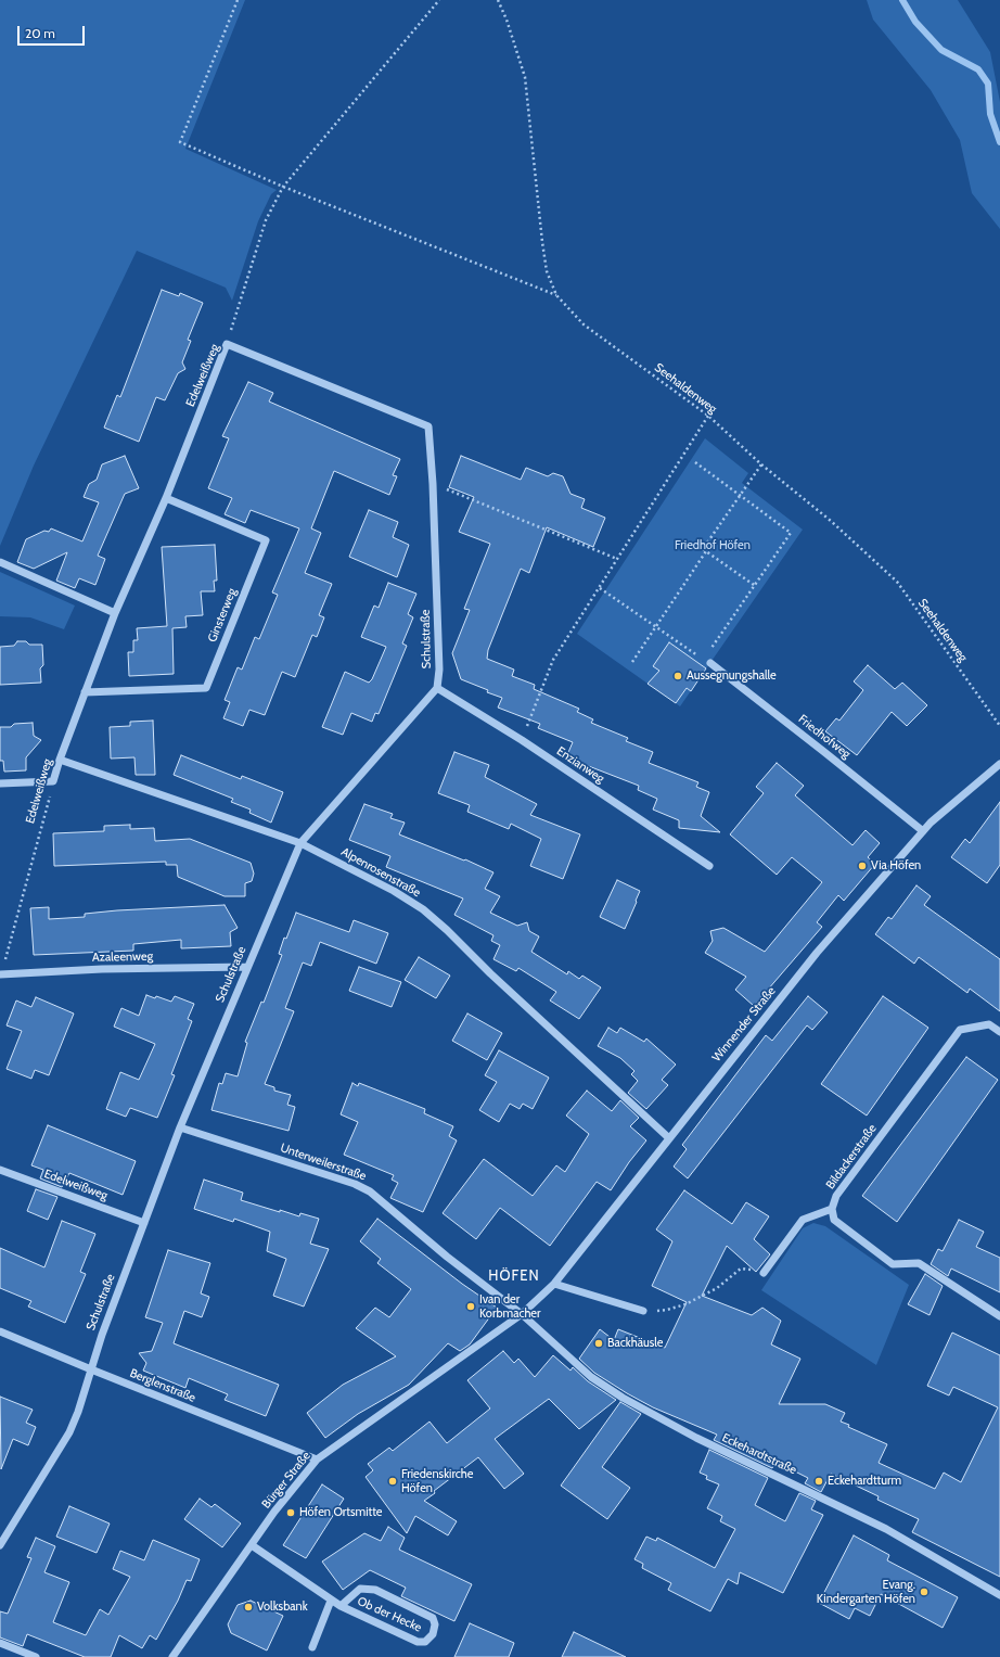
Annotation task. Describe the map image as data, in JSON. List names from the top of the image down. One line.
{"streets":{"street":["Edelweißweg","Ginsterweg","Schulstraße","Friedhofweg","Enzianweg","Alpenrosenstraße","Azaleenweg","Winnender Straße","Bildackerstraße","Unterweilerstraße","Berglenstraße","Eckehardtstraße","Bürger Straße","Ob der Hecke"],"path":["Seehaldenweg"]},"crossings":[["Edelweißweg","Ginsterweg"],["Edelweißweg","Schulstraße"],["Edelweißweg","Alpenrosenstraße"],["Edelweißweg","Azaleenweg"],["Schulstraße","Enzianweg"],["Schulstraße","Alpenrosenstraße"],["Schulstraße","Azaleenweg"],["Schulstraße","Unterweilerstraße"],["Schulstraße","Berglenstraße"],["Friedhofweg","Winnender Straße"],["Alpenrosenstraße","Winnender Straße"],["Winnender Straße","Unterweilerstraße"],["Winnender Straße","Eckehardtstraße"],["Winnender Straße","Bürger Straße"],["Unterweilerstraße","Eckehardtstraße"],["Unterweilerstraße","Bürger Straße"],["Berglenstraße","Bürger Straße"],["Eckehardtstraße","Bürger Straße"],["Bürger Straße","Ob der Hecke"]],"districts":["HÖFEN"],"parks":["Friedhof Höfen"],"places":["Aussegnungshalle","Via Höfen","Ivan der Korbmacher","Backhäusle","Friedenskirche Höfen","Eckehardtturm","Höfen Ortsmitte","Evang. Kindergarten Höfen","Volksbank"],"scale_bar":"20 m"}
